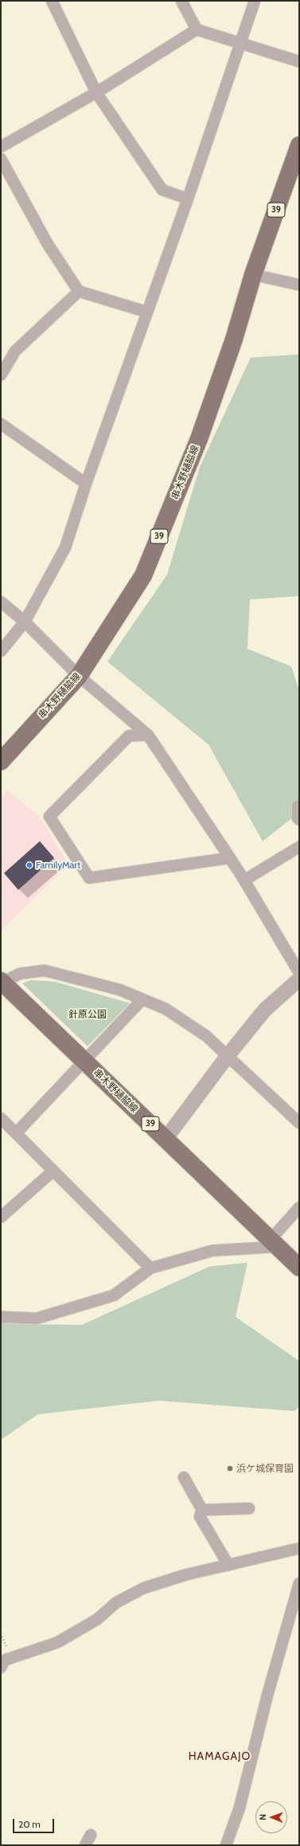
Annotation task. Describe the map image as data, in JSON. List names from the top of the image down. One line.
{"streets":{"main road":["39","串木野樋脇線"]},"districts":["HAMAGAJO"],"parks":["針原公園"],"places":["FamilyMart","浜ケ城保育園"],"scale_bar":"20 m","north":"left"}
